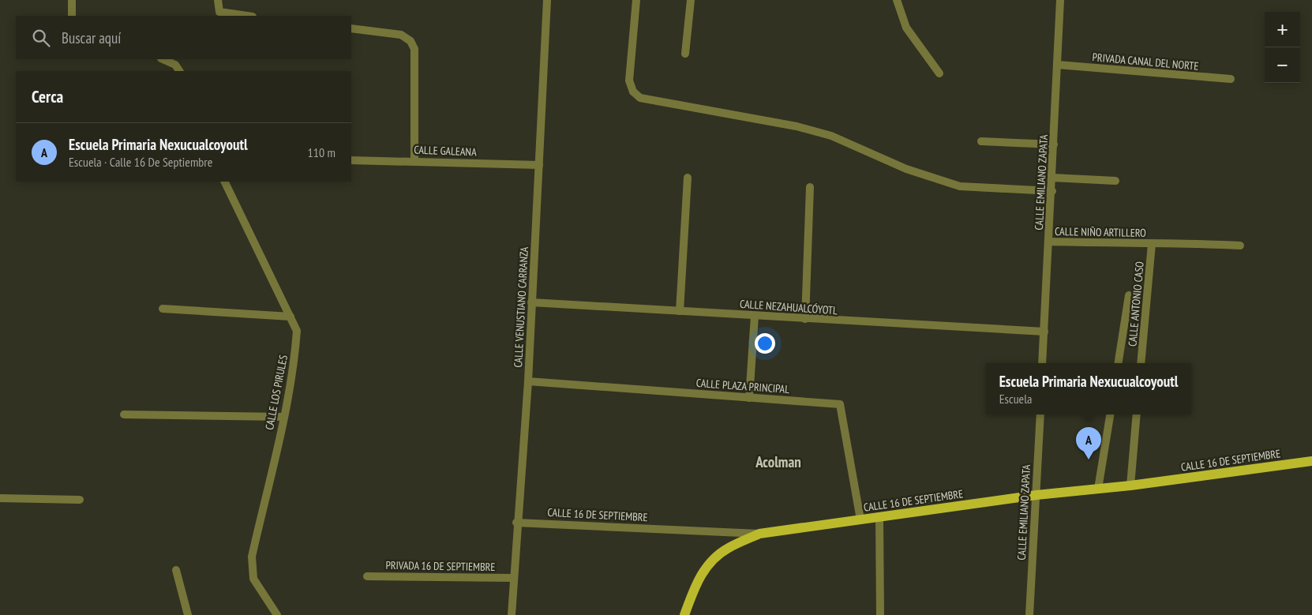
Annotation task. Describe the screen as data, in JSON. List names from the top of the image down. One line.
{"streets":{"main road":["CALLE 16 DE SEPTIEMBRE"],"street":["PRIVADA CANAL DEL NORTE","CALLE GALEANA","CALLE EMILIANO ZAPATA","CALLE NIÑO ARTILLERO","CALLE ANTONIO CASO","CALLE VENUSTIANO CARRANZA","CALLE NEZAHUALCÓYOTL","CALLE PLAZA PRINCIPAL","CALLE LOS PIRULES","PRIVADA 16 DE SEPTIEMBRE"]},"crossings":[["PRIVADA CANAL DEL NORTE","CALLE EMILIANO ZAPATA"],["CALLE GALEANA","CALLE VENUSTIANO CARRANZA"],["CALLE EMILIANO ZAPATA","CALLE NIÑO ARTILLERO"],["CALLE EMILIANO ZAPATA","CALLE NEZAHUALCÓYOTL"],["CALLE EMILIANO ZAPATA","CALLE 16 DE SEPTIEMBRE"],["CALLE NIÑO ARTILLERO","CALLE ANTONIO CASO"],["CALLE VENUSTIANO CARRANZA","CALLE NEZAHUALCÓYOTL"],["CALLE VENUSTIANO CARRANZA","CALLE PLAZA PRINCIPAL"],["CALLE VENUSTIANO CARRANZA","CALLE 16 DE SEPTIEMBRE"],["CALLE VENUSTIANO CARRANZA","PRIVADA 16 DE SEPTIEMBRE"],["CALLE PLAZA PRINCIPAL","CALLE 16 DE SEPTIEMBRE"]],"districts":["Acolman"],"page":{"map_buttons":["+","−"],"search":"Buscar aquí","heading":"Cerca","list":[{"mark":"A","name":"Escuela Primaria Nexucualcoyoutl","note":"Escuela · Calle 16 De Septiembre","value":"110 m"}],"popup":["Escuela Primaria Nexucualcoyoutl","Escuela"],"pins":"A"}}
